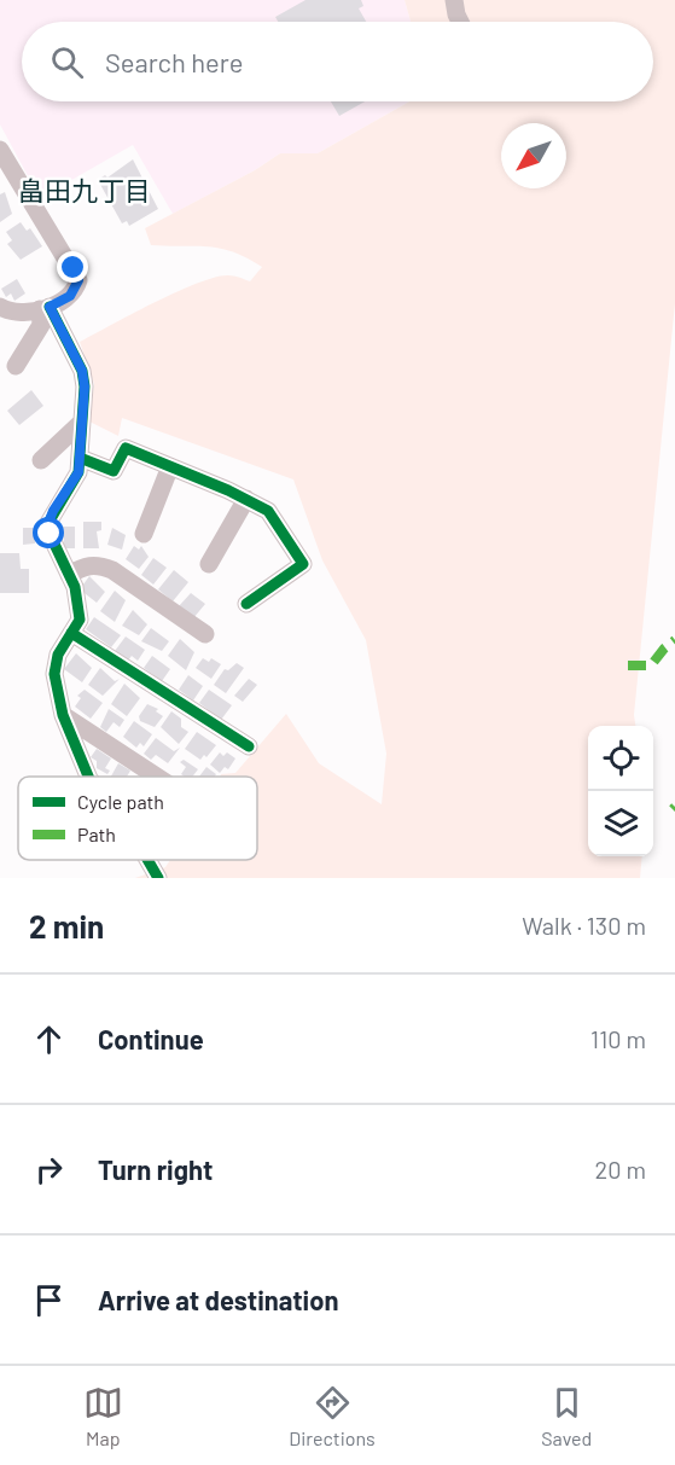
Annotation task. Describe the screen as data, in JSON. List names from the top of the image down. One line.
{"districts":["畠田九丁目"],"legend":["Cycle path","Path"],"north":"bottom left","page":{"search":"Search here","heading":["2 min","Walk · 130 m"],"list":[["Continue","110 m"],["Turn right","20 m"],"Arrive at destination"],"nav":["Map","Directions","Saved"]}}
